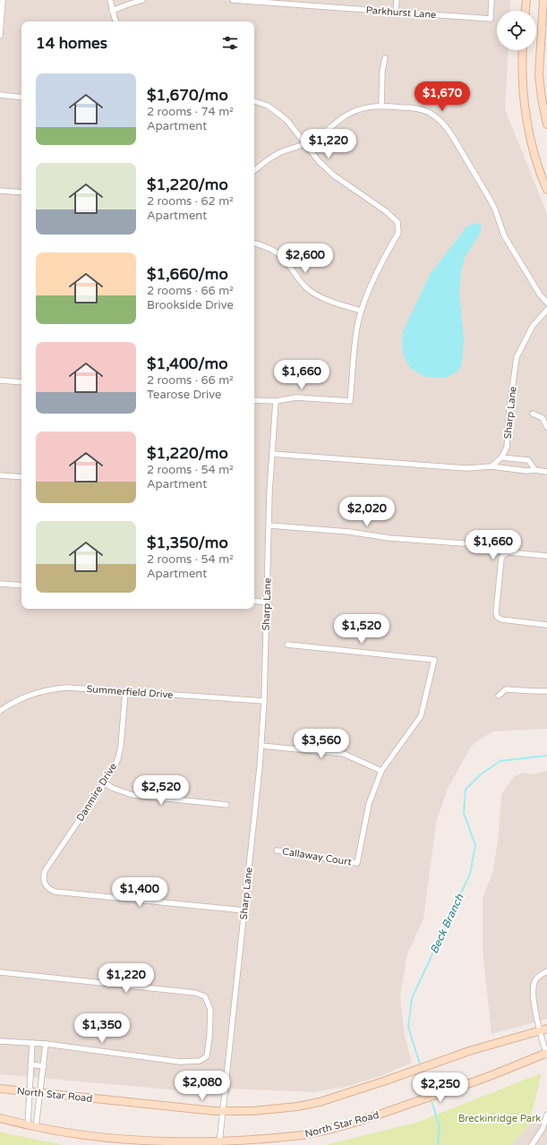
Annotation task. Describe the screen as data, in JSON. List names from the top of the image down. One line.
{"streets":{"main road":["North Star Road"],"street":["Parkhurst Lane","Sharp Lane","Summerfield Drive","Danmire Drive","Callaway Court"]},"crossings":[["Sharp Lane","Summerfield Drive"],["Sharp Lane","Danmire Drive"],["Sharp Lane","North Star Road"],["Summerfield Drive","Danmire Drive"]],"water":["Beck Branch"],"parks":["Breckinridge Park"],"page":{"heading":"14 homes","list":[{"name":"$1,670/mo","note":"2 rooms · 74 m² · Apartment"},{"name":"$1,220/mo","note":"2 rooms · 62 m² · Apartment"},{"name":"$1,660/mo","note":"2 rooms · 66 m² · Brookside Drive"},{"name":"$1,400/mo","note":"2 rooms · 66 m² · Tearose Drive"},{"name":"$1,220/mo","note":"2 rooms · 54 m² · Apartment"},{"name":"$1,350/mo","note":"2 rooms · 54 m² · Apartment"}],"price":["$1,670","$1,220","$2,600","$1,660","$2,020","$1,660","$1,520","$3,560","$2,520","$1,400","$1,220","$1,350","$2,080","$2,250"]}}
